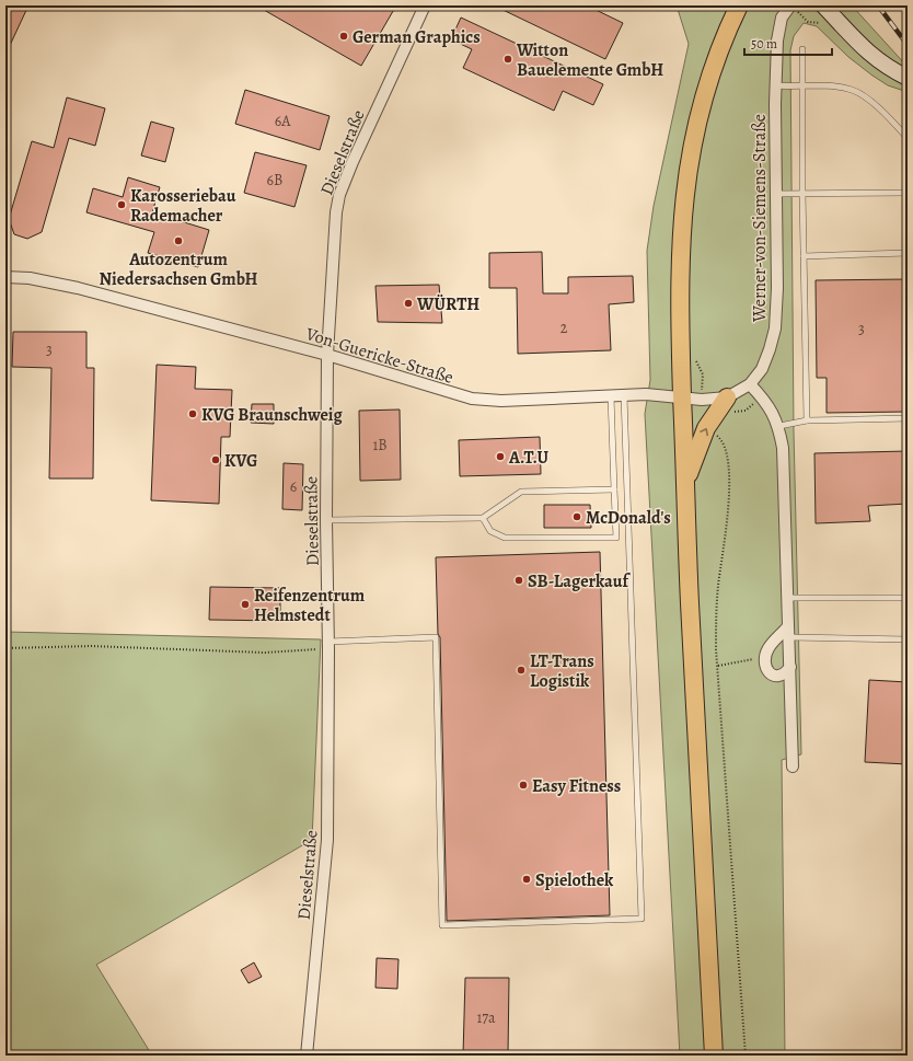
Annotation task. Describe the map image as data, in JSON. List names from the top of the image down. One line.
{"streets":{"street":["Dieselstraße","Werner-von-Siemens-Straße","Von-Guericke-Straße"]},"crossings":[["Dieselstraße","Von-Guericke-Straße"],["Werner-von-Siemens-Straße","Von-Guericke-Straße"]],"places":["German Graphics","Witton Bauelemente GmbH","Karosseriebau Rademacher","Autozentrum Niedersachsen GmbH","WÜRTH","KVG Braunschweig","A.T.U","KVG","McDonald's","SB-Lagerkauf","Reifenzentrum Helmstedt","LT-Trans Logistik","Easy Fitness","Spielothek"],"house_numbers":["6A","6B","2","3","3","1B","6","17a"],"scale_bar":"50 m"}
